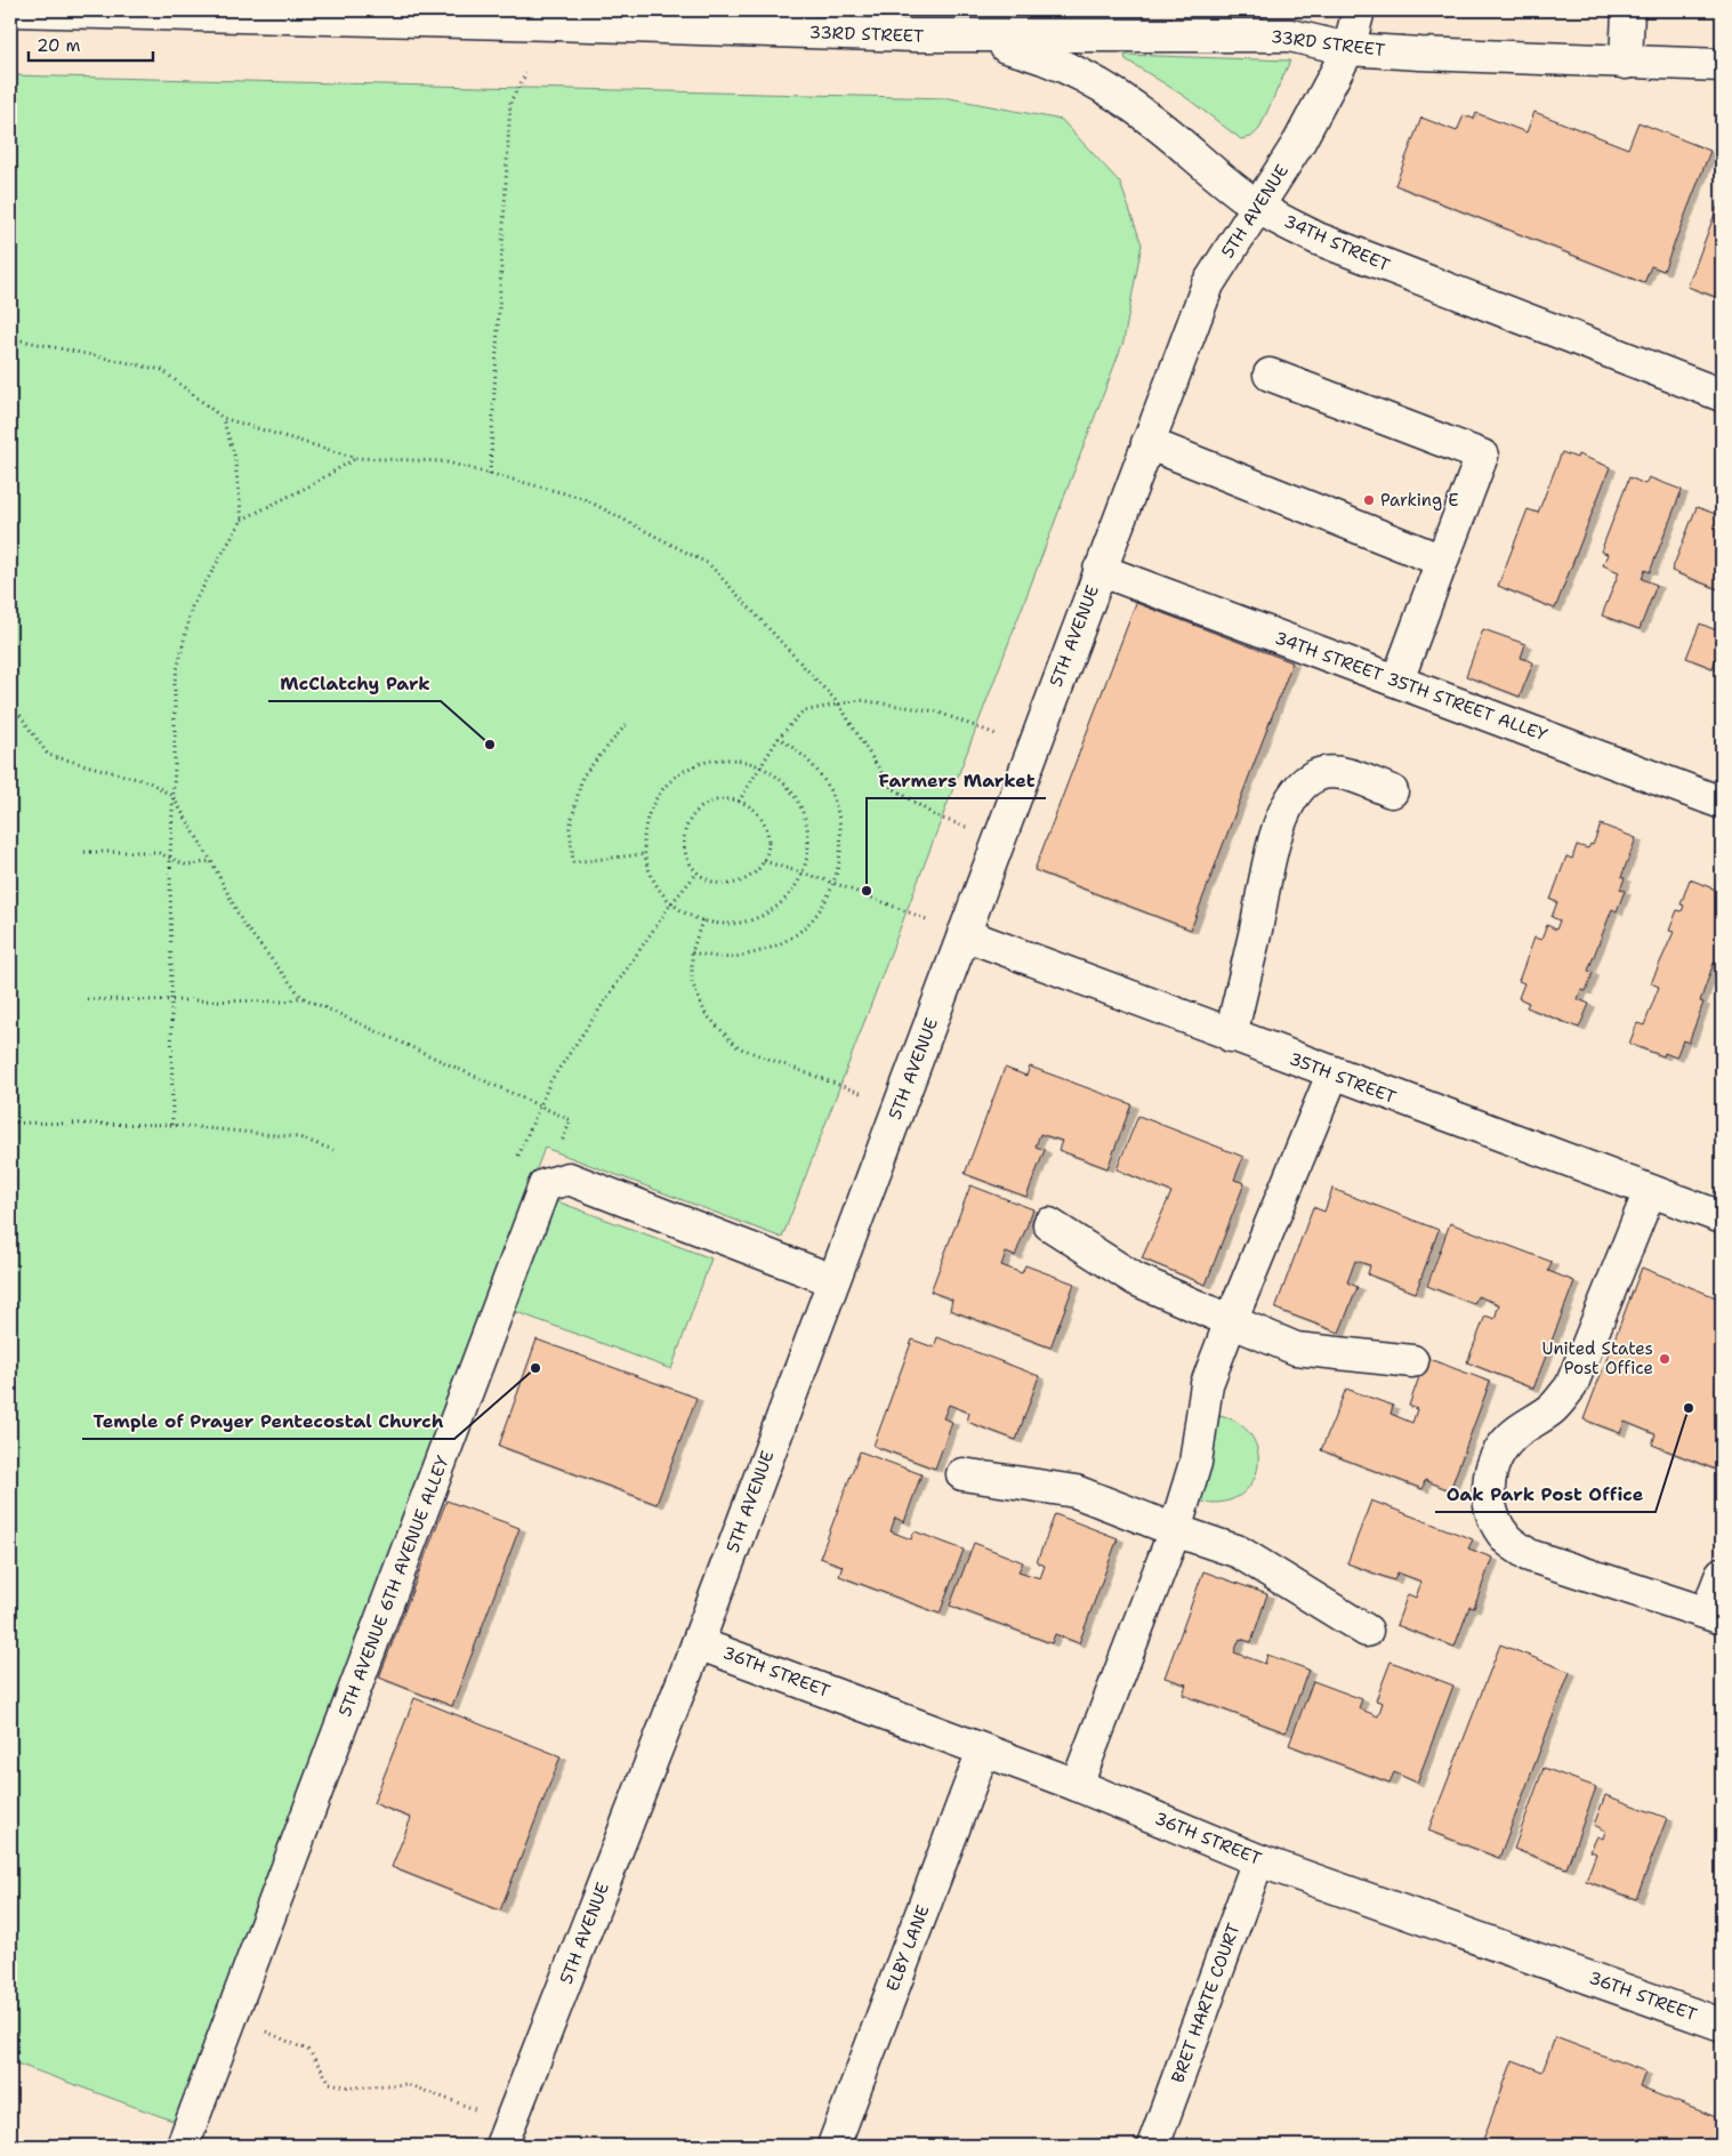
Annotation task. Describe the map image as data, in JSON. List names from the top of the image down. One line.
{"streets":{"street":["33RD STREET","5TH AVENUE","34TH STREET","34TH STREET 35TH STREET ALLEY","35TH STREET","5TH AVENUE 6TH AVENUE ALLEY","36TH STREET","ELBY LANE","BRET HARTE COURT"]},"crossings":[["33RD STREET","5TH AVENUE"],["33RD STREET","34TH STREET"],["5TH AVENUE","34TH STREET"],["5TH AVENUE","34TH STREET 35TH STREET ALLEY"],["5TH AVENUE","35TH STREET"],["5TH AVENUE","5TH AVENUE 6TH AVENUE ALLEY"],["5TH AVENUE","36TH STREET"],["36TH STREET","ELBY LANE"],["36TH STREET","BRET HARTE COURT"]],"places":["Parking E","McClatchy Park","Farmers Market","United States Post Office","Temple of Prayer Pentecostal Church","Oak Park Post Office"],"scale_bar":"20 m"}
